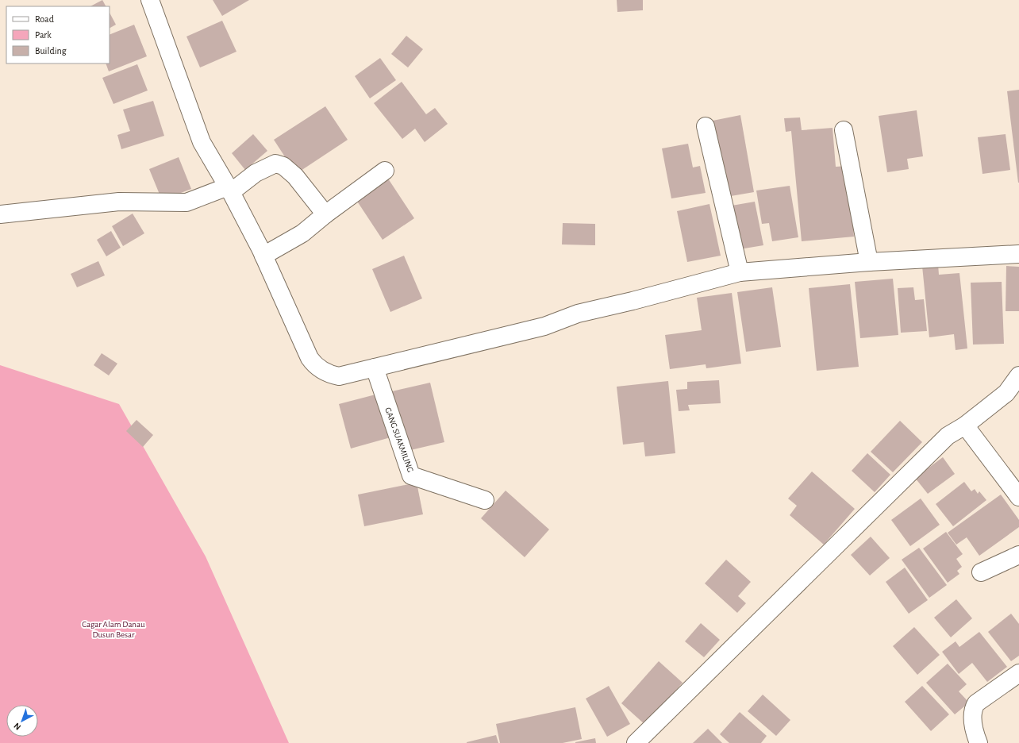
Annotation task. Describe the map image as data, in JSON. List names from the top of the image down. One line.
{"streets":{"street":["GANG SUAKMILING"]},"parks":["Cagar Alam Danau Dusun Besar"],"legend":["Road","Park","Building"],"north":"bottom left"}
